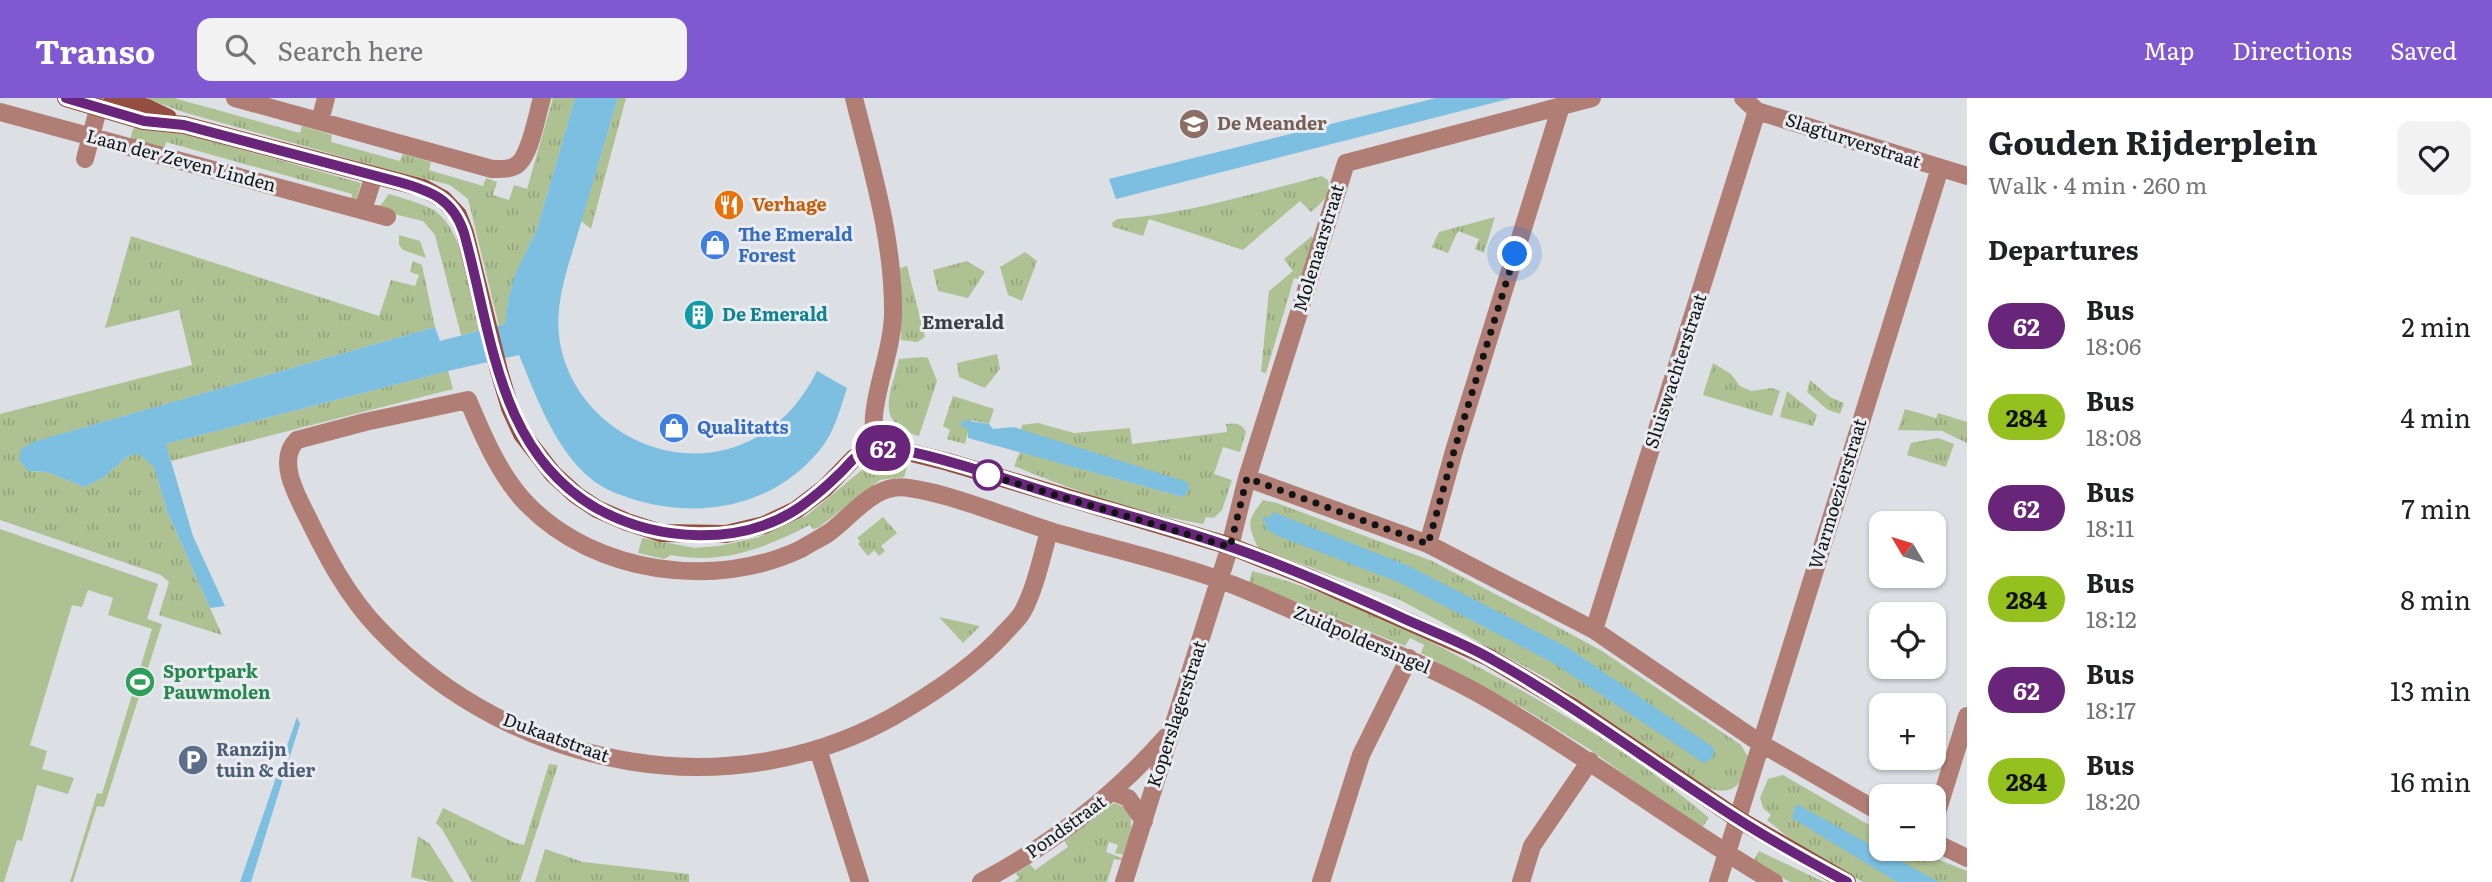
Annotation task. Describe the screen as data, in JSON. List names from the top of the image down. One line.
{"streets":{"street":["Slagturverstraat","Laan der Zeven Linden","Molenaarstraat","Sluiswachterstraat","Warmoezierstraat","Zuidpoldersingel","Koperslagerstraat","Dukaatstraat","Pondstraat"]},"crossings":[["Slagturverstraat","Sluiswachterstraat"],["Slagturverstraat","Warmoezierstraat"],["Laan der Zeven Linden","Zuidpoldersingel"],["Molenaarstraat","Zuidpoldersingel"],["Molenaarstraat","Koperslagerstraat"],["Warmoezierstraat","Zuidpoldersingel"],["Zuidpoldersingel","Koperslagerstraat"],["Zuidpoldersingel","Dukaatstraat"],["Koperslagerstraat","Pondstraat"]],"districts":["Emerald"],"places":{"school or university":["De Meander"],"restaurant":["Verhage"],"shop":["The Emerald Forest","Qualitatts"],"building":["De Emerald"],"sports":["Sportpark Pauwmolen"],"parking":["Ranzijn tuin & dier"]},"lines":["bus line 62"],"north":"top left","page":{"header":"Transo","search":"Search here","nav":["Map","Directions","Saved"],"on_map":"62","heading":[["Gouden Rijderplein","Walk · 4 min · 260 m"],"Departures"],"list":[{"mark":"62","name":"Bus","note":"18:06","value":"2 min"},{"mark":"284","name":"Bus","note":"18:08","value":"4 min"},{"mark":"62","name":"Bus","note":"18:11","value":"7 min"},{"mark":"284","name":"Bus","note":"18:12","value":"8 min"},{"mark":"62","name":"Bus","note":"18:17","value":"13 min"},{"mark":"284","name":"Bus","note":"18:20","value":"16 min"}],"map_buttons":["+","−"]}}
